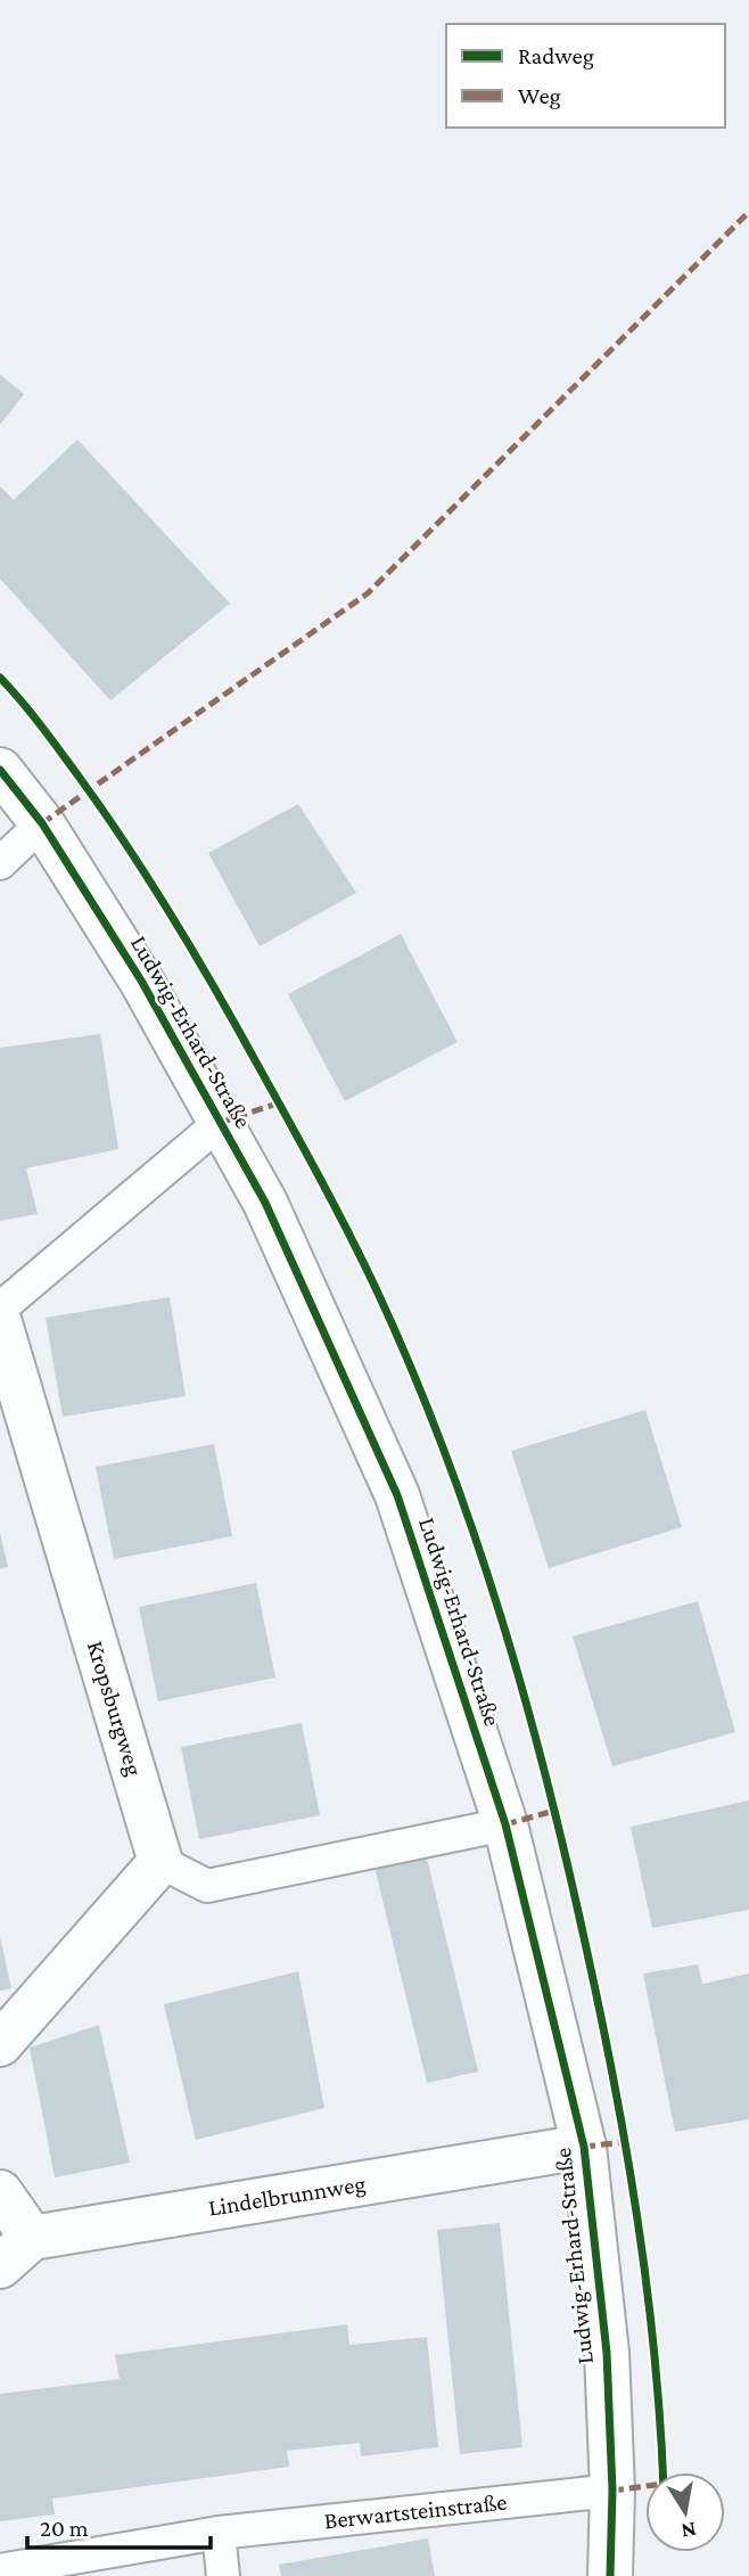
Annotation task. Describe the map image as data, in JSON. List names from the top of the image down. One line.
{"streets":{"street":["Ludwig-Erhard-Straße","Kropsburgweg","Lindelbrunnweg"],"lane":["Berwartsteinstraße"]},"crossings":[["Ludwig-Erhard-Straße","Lindelbrunnweg"],["Ludwig-Erhard-Straße","Berwartsteinstraße"]],"legend":["Radweg","Weg"],"scale_bar":"20 m","north":"bottom"}
